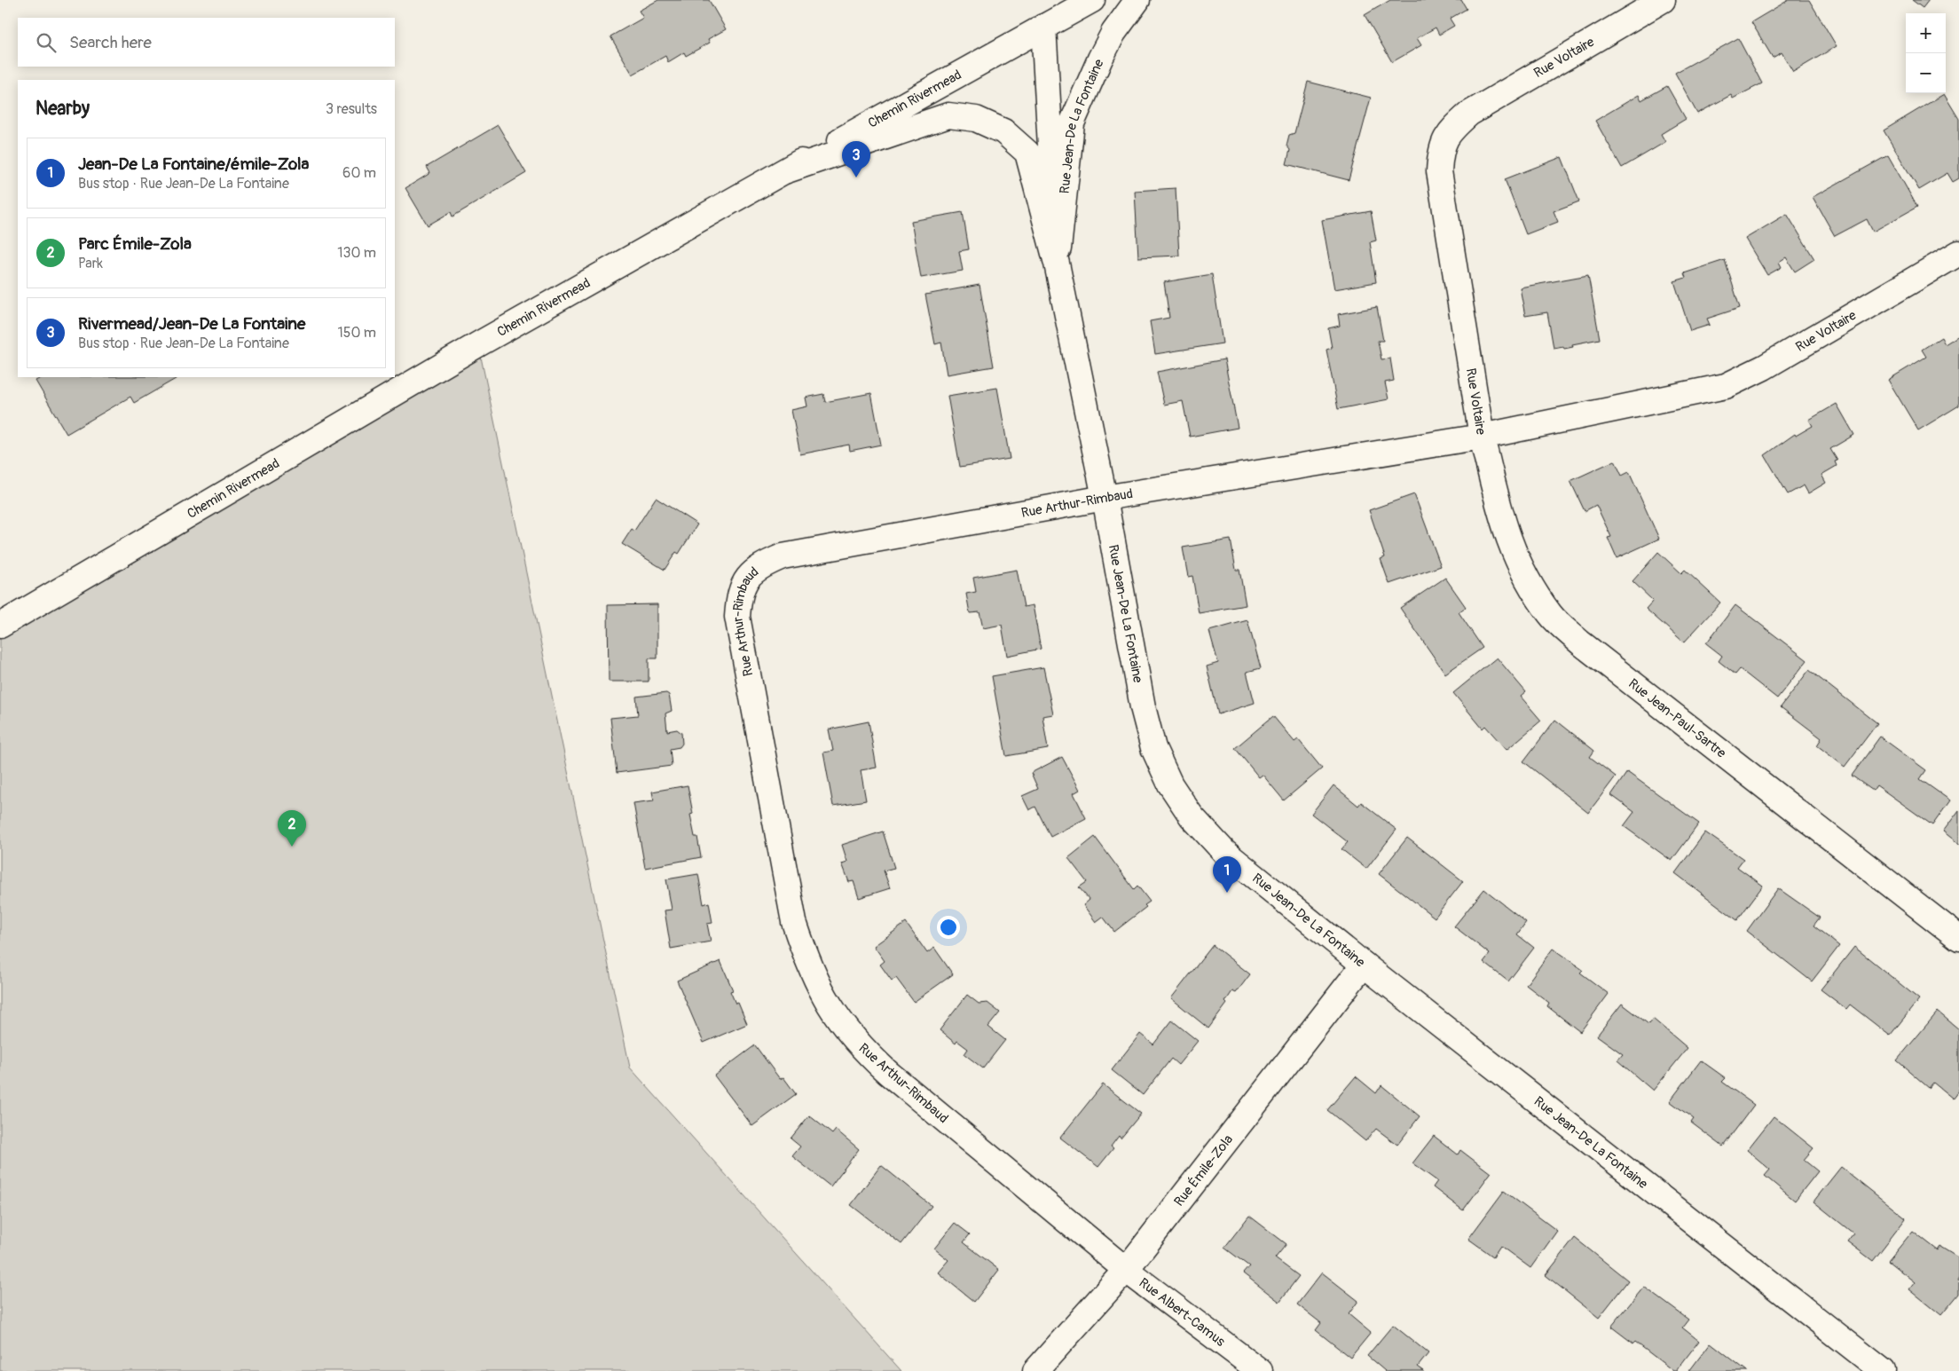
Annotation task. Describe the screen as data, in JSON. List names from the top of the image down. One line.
{"streets":{"street":["Rue Voltaire","Chemin Rivermead","Rue Jean-De La Fontaine","Rue Arthur-Rimbaud","Rue Jean-Paul-Sartre","Rue Émile-Zola","Rue Albert-Camus"]},"crossings":[["Rue Voltaire","Rue Arthur-Rimbaud"],["Rue Voltaire","Rue Jean-Paul-Sartre"],["Chemin Rivermead","Rue Jean-De La Fontaine"],["Rue Jean-De La Fontaine","Rue Arthur-Rimbaud"],["Rue Jean-De La Fontaine","Rue Émile-Zola"],["Rue Arthur-Rimbaud","Rue Jean-Paul-Sartre"],["Rue Arthur-Rimbaud","Rue Émile-Zola"],["Rue Arthur-Rimbaud","Rue Albert-Camus"],["Rue Émile-Zola","Rue Albert-Camus"]],"page":{"map_buttons":["+","−"],"search":"Search here","heading":["Nearby","3 results"],"list":[{"mark":"1","name":"Jean-De La Fontaine/émile-Zola","note":"Bus stop · Rue Jean-De La Fontaine","value":"60 m"},{"mark":"2","name":"Parc Émile-Zola","note":"Park","value":"130 m"},{"mark":"3","name":"Rivermead/Jean-De La Fontaine","note":"Bus stop · Rue Jean-De La Fontaine","value":"150 m"}],"pins":["3","2","1"]}}
